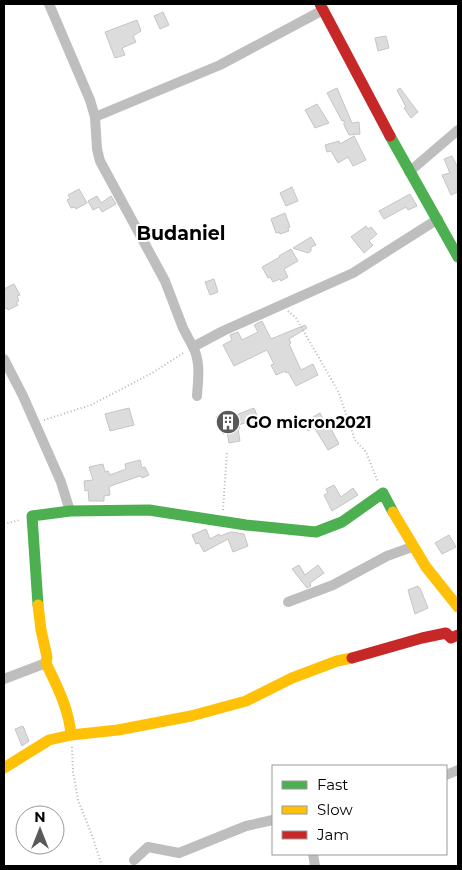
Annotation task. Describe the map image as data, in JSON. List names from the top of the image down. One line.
{"districts":["Budaniel"],"places":{"building":["GO micron2021"]},"legend":["Fast","Slow","Jam"],"north":"top"}
